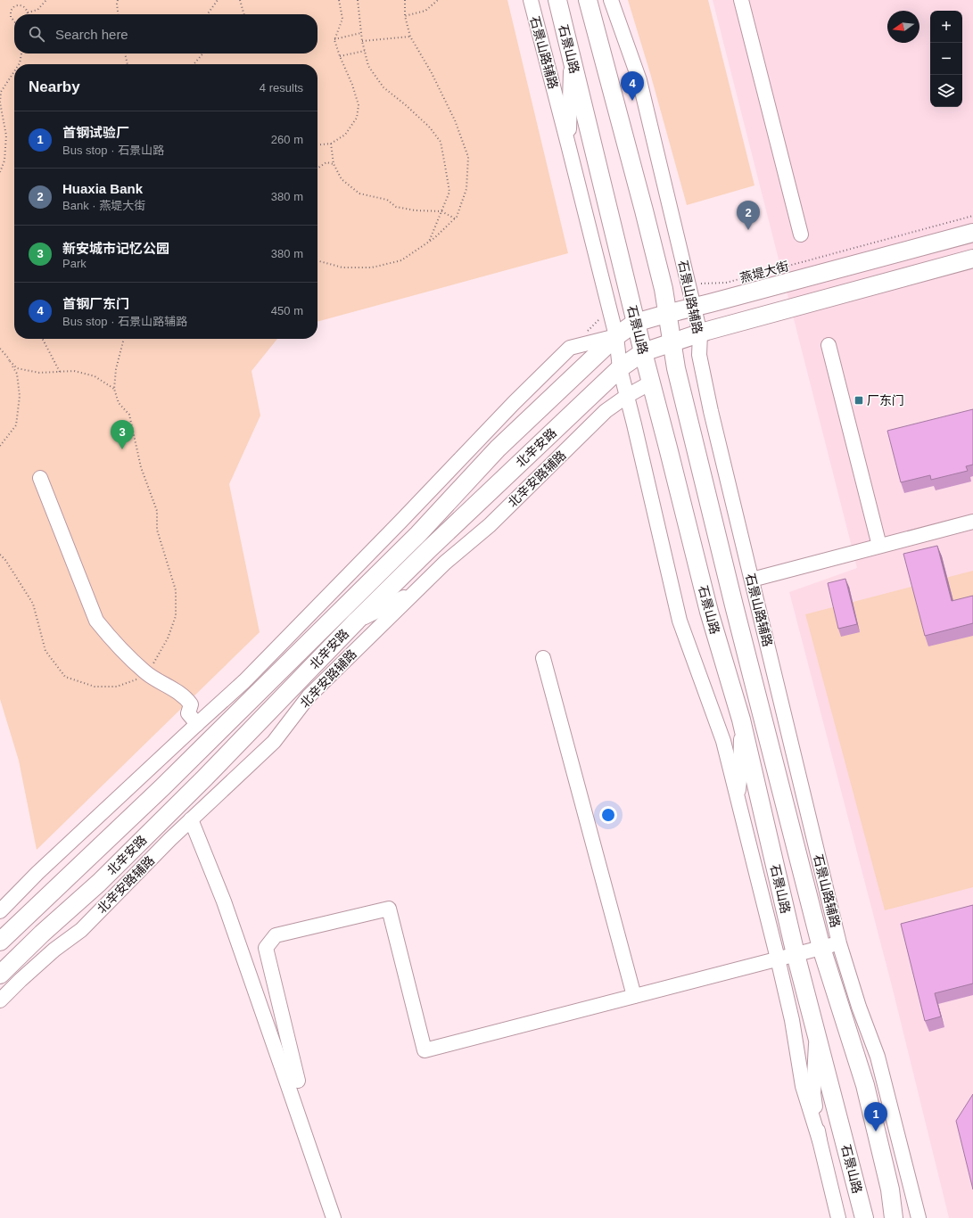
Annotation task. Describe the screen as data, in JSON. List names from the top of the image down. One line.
{"streets":{"main road":["石景山路","燕堤大街","北辛安路"],"street":["石景山路辅路","北辛安路辅路"]},"crossings":[["石景山路","燕堤大街"],["石景山路","北辛安路"],["石景山路","北辛安路辅路"],["石景山路辅路","燕堤大街"],["石景山路辅路","北辛安路"],["石景山路辅路","北辛安路辅路"],["燕堤大街","北辛安路"]],"places":{"transit":["厂东门"]},"north":"left","page":{"map_buttons":["+","−"],"search":"Search here","heading":["Nearby","4 results"],"pins":["4","2","3","1"],"list":[{"mark":"1","name":"首钢试验厂","note":"Bus stop · 石景山路","value":"260 m"},{"mark":"2","name":"Huaxia Bank","note":"Bank · 燕堤大街","value":"380 m"},{"mark":"3","name":"新安城市记忆公园","note":"Park","value":"380 m"},{"mark":"4","name":"首钢厂东门","note":"Bus stop · 石景山路辅路","value":"450 m"}]}}
